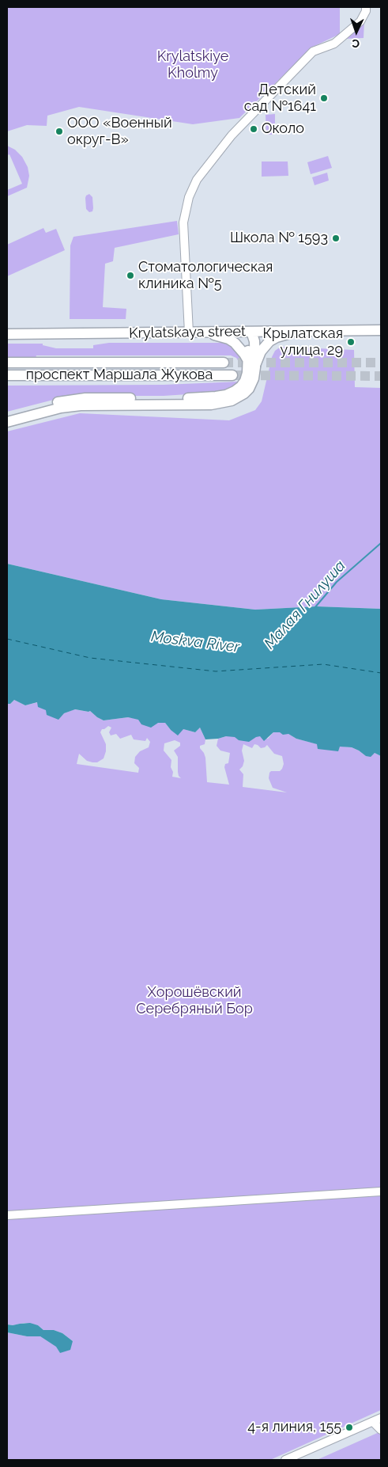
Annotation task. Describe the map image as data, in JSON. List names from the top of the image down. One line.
{"streets":{"main road":["Krylatskaya street","проспект Маршала Жукова"]},"water":["Малая Гнилуша","Moskva River"],"parks":["Krylatskiye Kholmy","Хорошёвский Серебряный Бор"],"places":["Детский сад №1641","Около","ООО «Военный округ-В»","Школа № 1593","Стоматологическая клиника №5","Крылатская улица, 29","4-я линия, 155"],"north":"bottom"}
